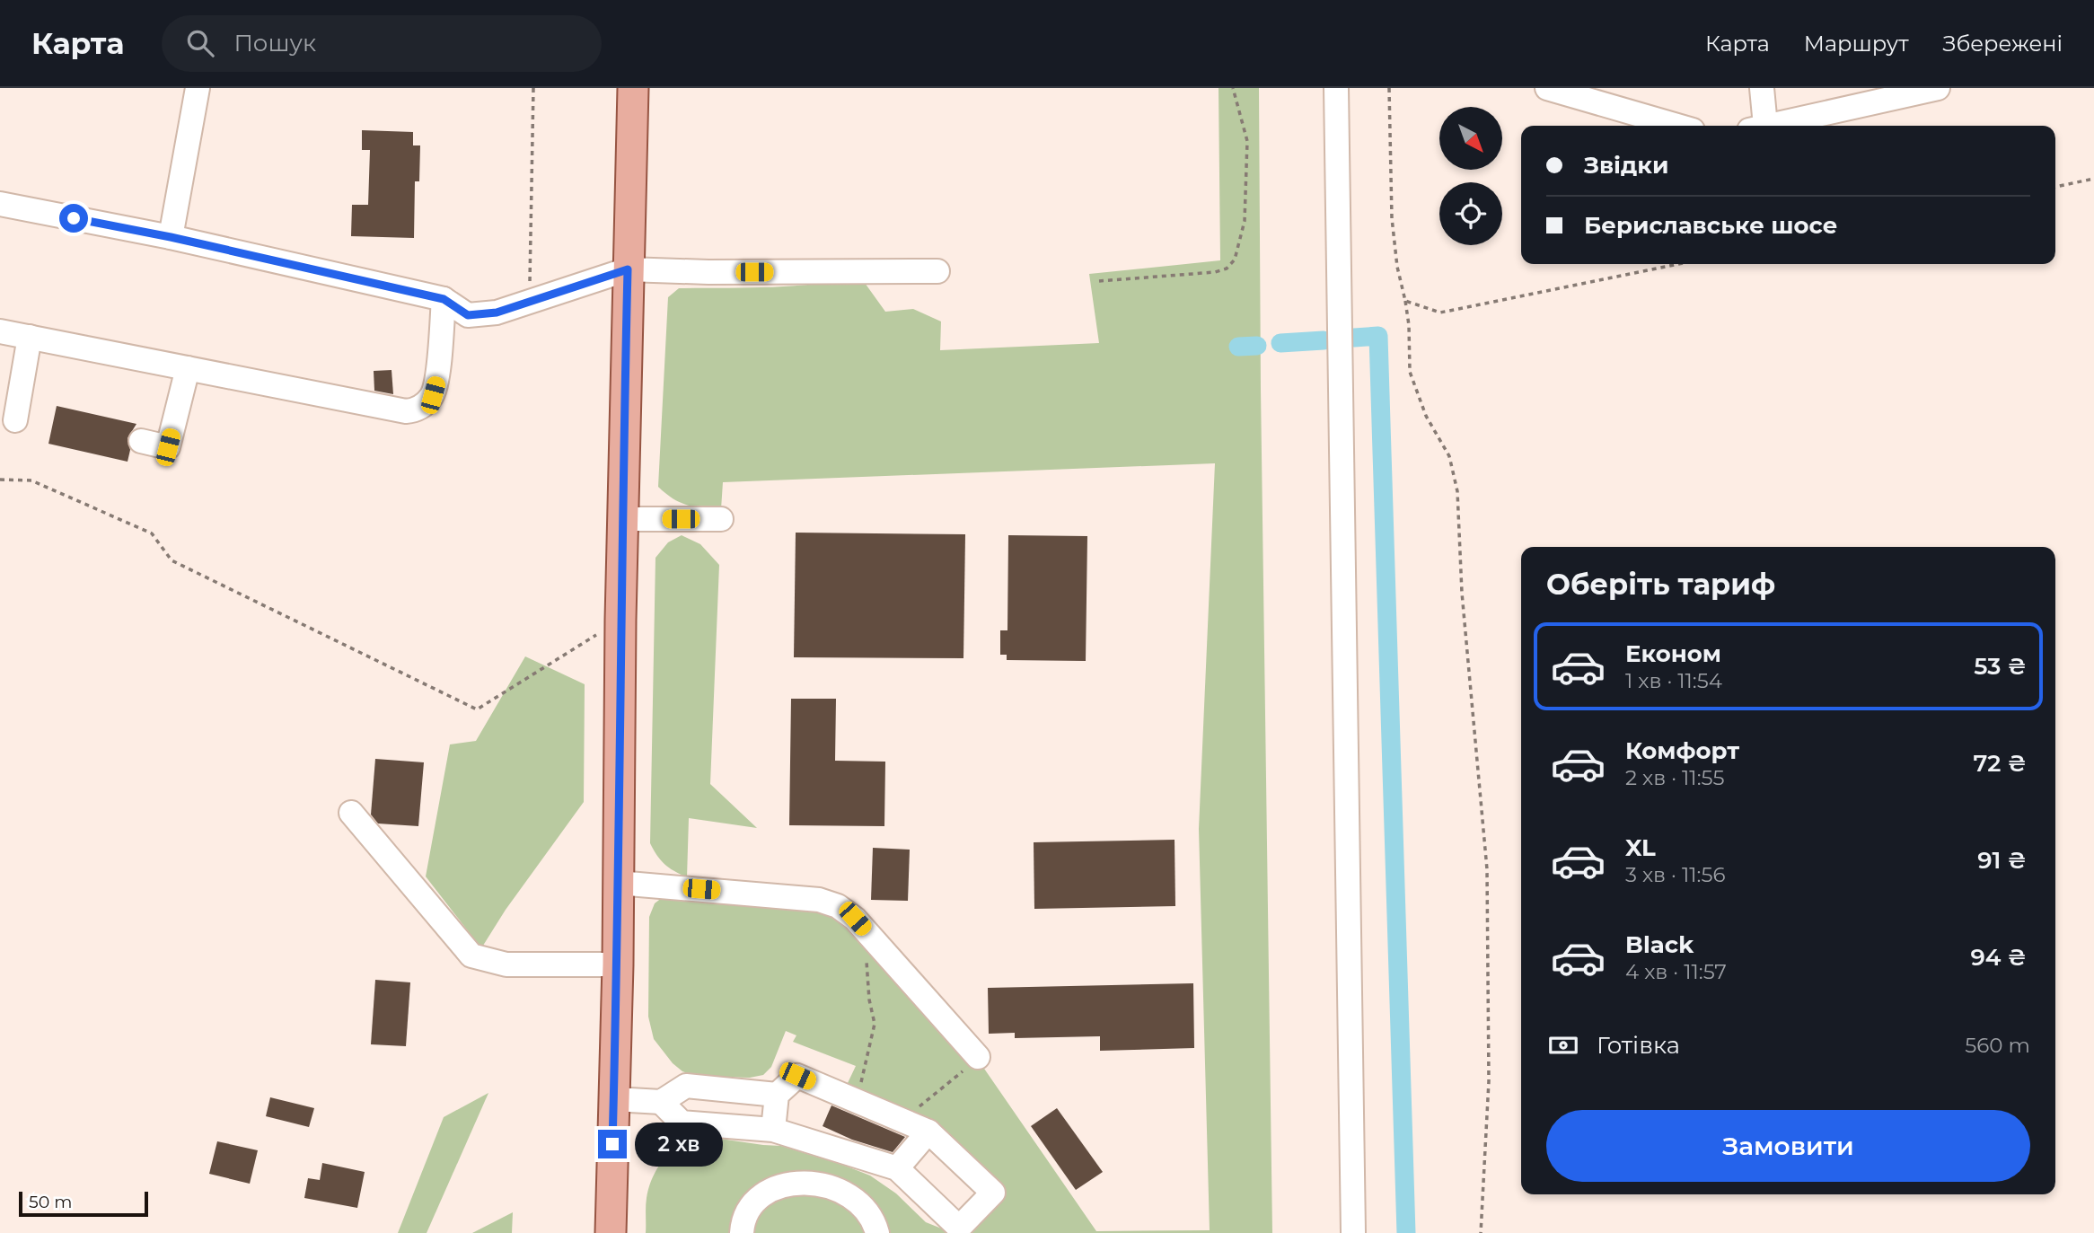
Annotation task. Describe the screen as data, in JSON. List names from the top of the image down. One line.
{"scale_bar":"50 m","north":"bottom right","page":{"header":"Карта","search":"Пошук","nav":["Карта","Маршрут","Збережені"],"banner":["Звідки","Бериславське шосе"],"heading":"Оберіть тариф","list":[{"name":"Економ","note":"1 хв · 11:54","value":"53 ₴"},{"name":"Комфорт","note":"2 хв · 11:55","value":"72 ₴"},{"name":"XL","note":"3 хв · 11:56","value":"91 ₴"},{"name":"Black","note":"4 хв · 11:57","value":"94 ₴"}],"pay":["Готівка","560 m"],"buttons":"Замовити","bubble":"2 хв","scale":"50 m"}}
